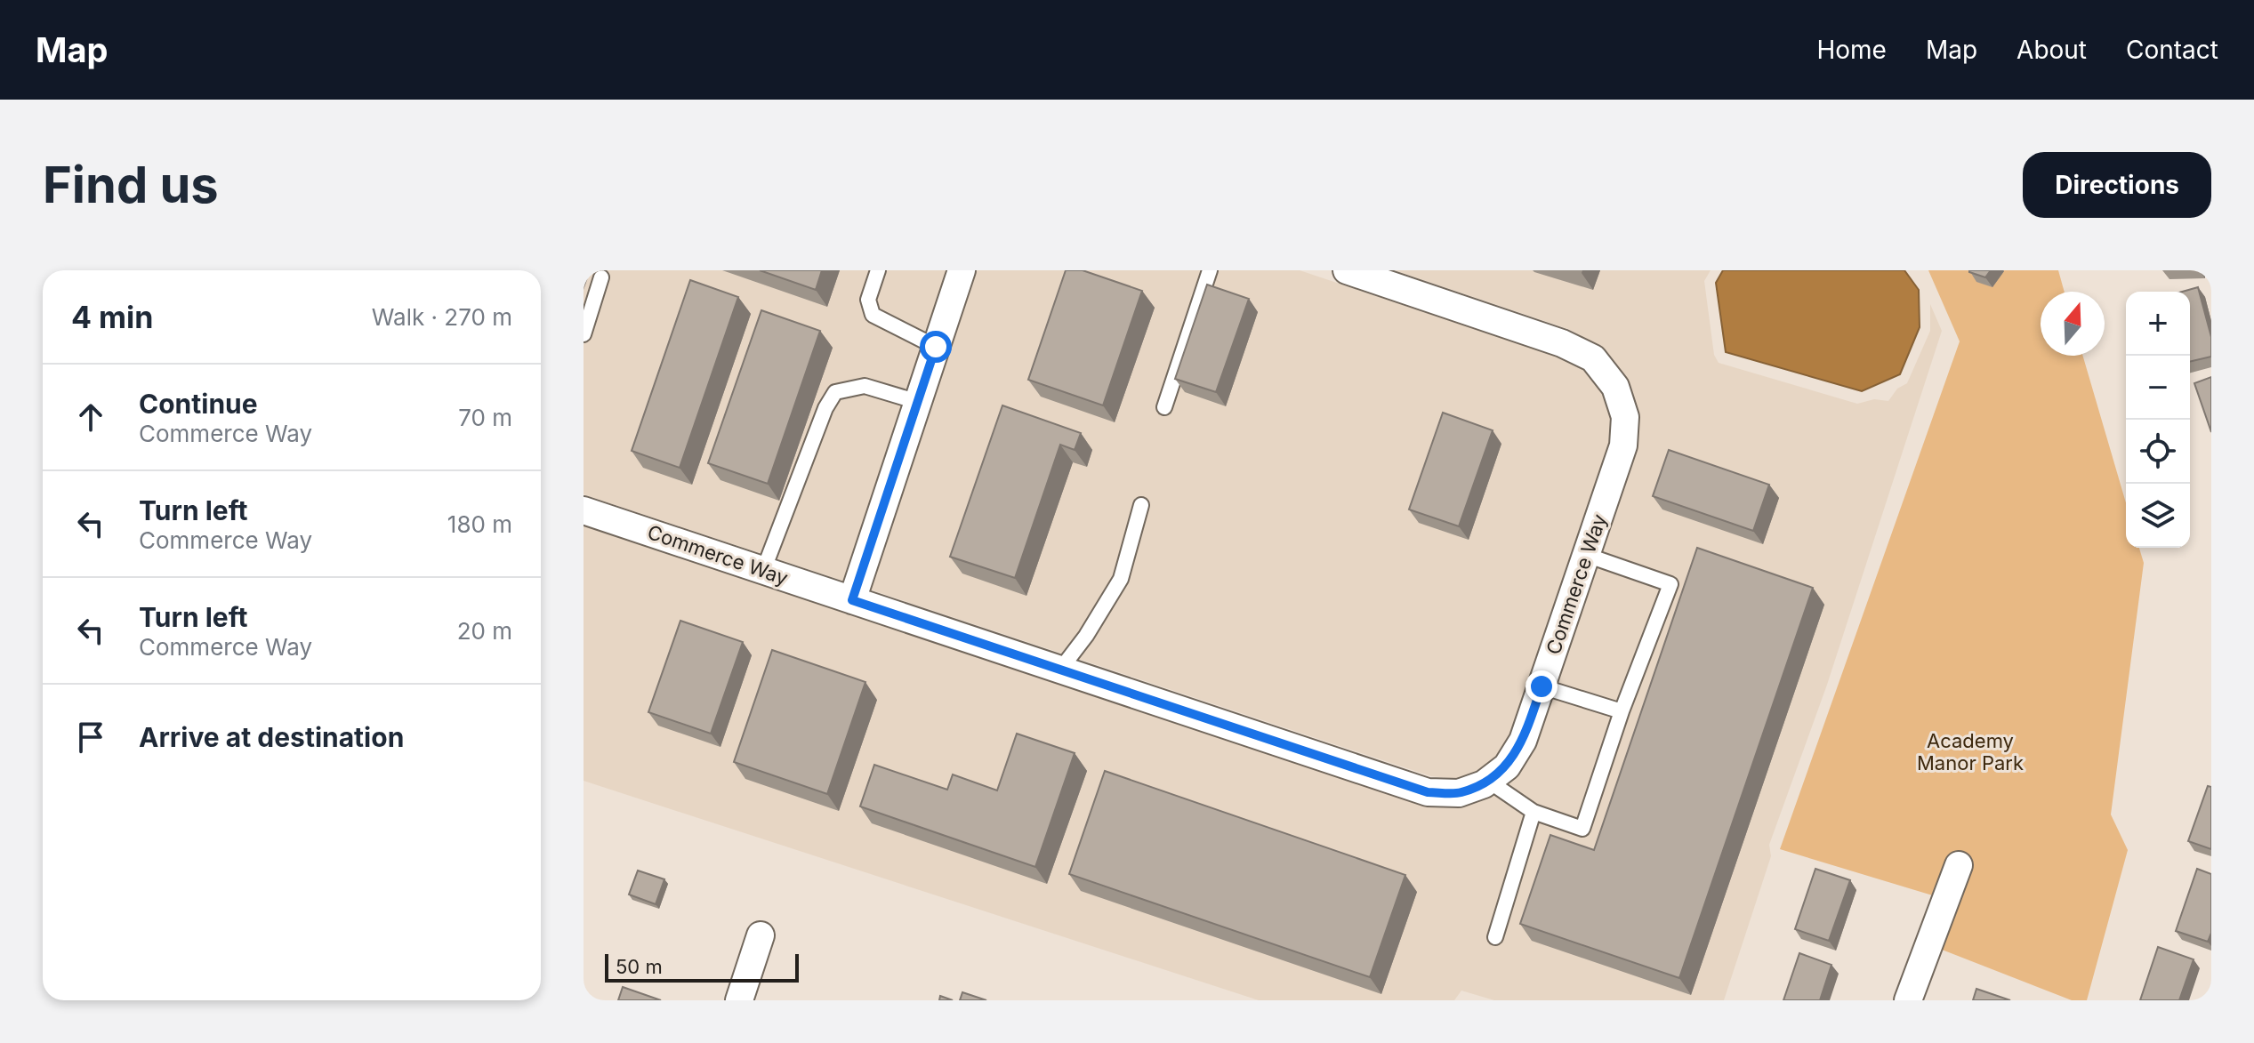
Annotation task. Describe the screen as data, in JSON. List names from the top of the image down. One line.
{"streets":{"street":["Commerce Way"]},"parks":["Academy Manor Park"],"scale_bar":"50 m","north":"top","page":{"header":"Map","nav":["Home","Map","About","Contact"],"buttons":"Directions","title":"Find us","heading":["4 min","Walk · 270 m"],"map_buttons":["+","−"],"list":[["Continue","Commerce Way","70 m"],["Turn left","Commerce Way","180 m"],["Turn left","Commerce Way","20 m"],"Arrive at destination"],"scale":"50 m"}}
